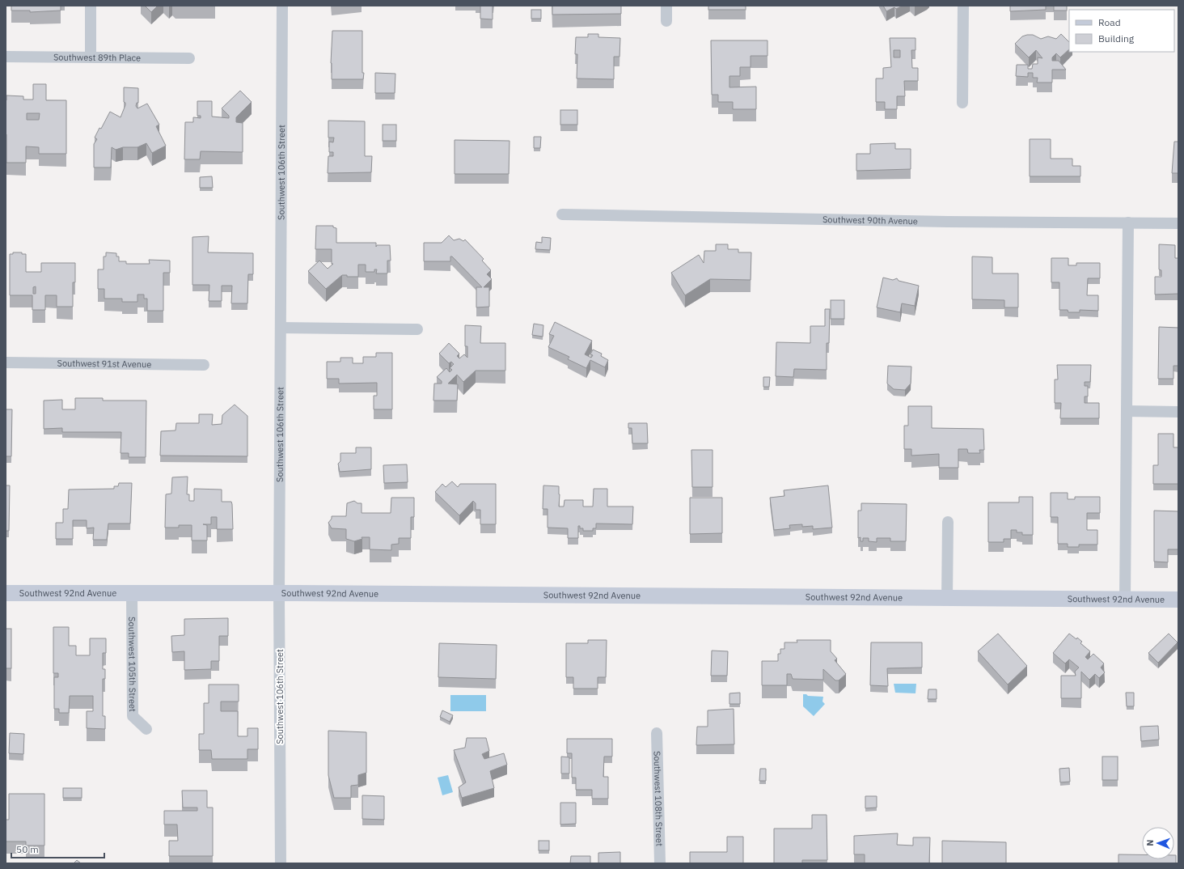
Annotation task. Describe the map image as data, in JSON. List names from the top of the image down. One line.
{"streets":{"street":["Southwest 89th Place","Southwest 106th Street","Southwest 90th Avenue","Southwest 91st Avenue","Southwest 92nd Avenue","Southwest 105th Street","Southwest 108th Street"]},"crossings":[["Southwest 106th Street","Southwest 92nd Avenue"],["Southwest 92nd Avenue","Southwest 105th Street"]],"legend":["Road","Building"],"scale_bar":"50 m","north":"left"}
